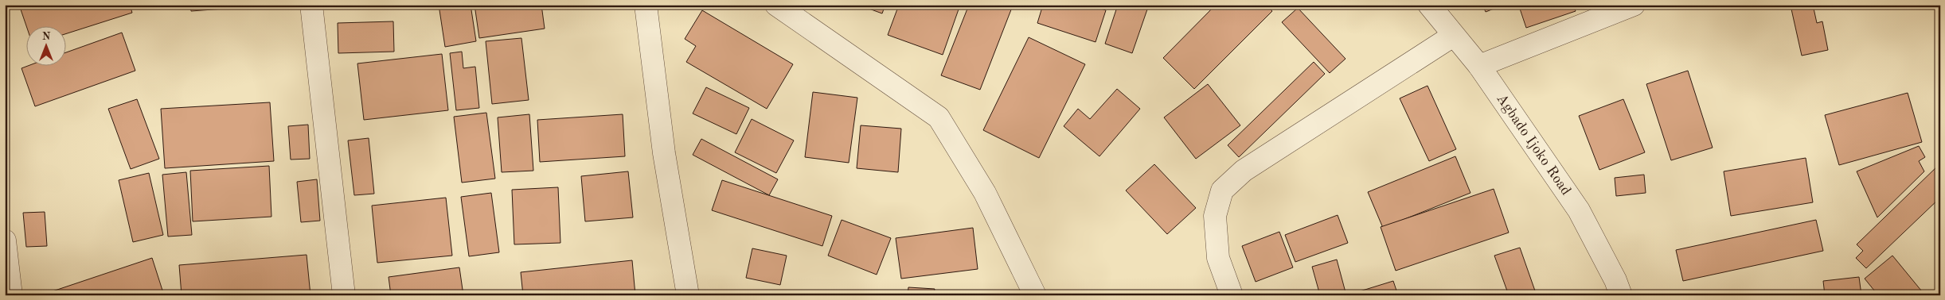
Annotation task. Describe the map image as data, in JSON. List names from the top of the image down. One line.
{"streets":{"street":["Agbado Ijoko Road"]},"north":"top"}
